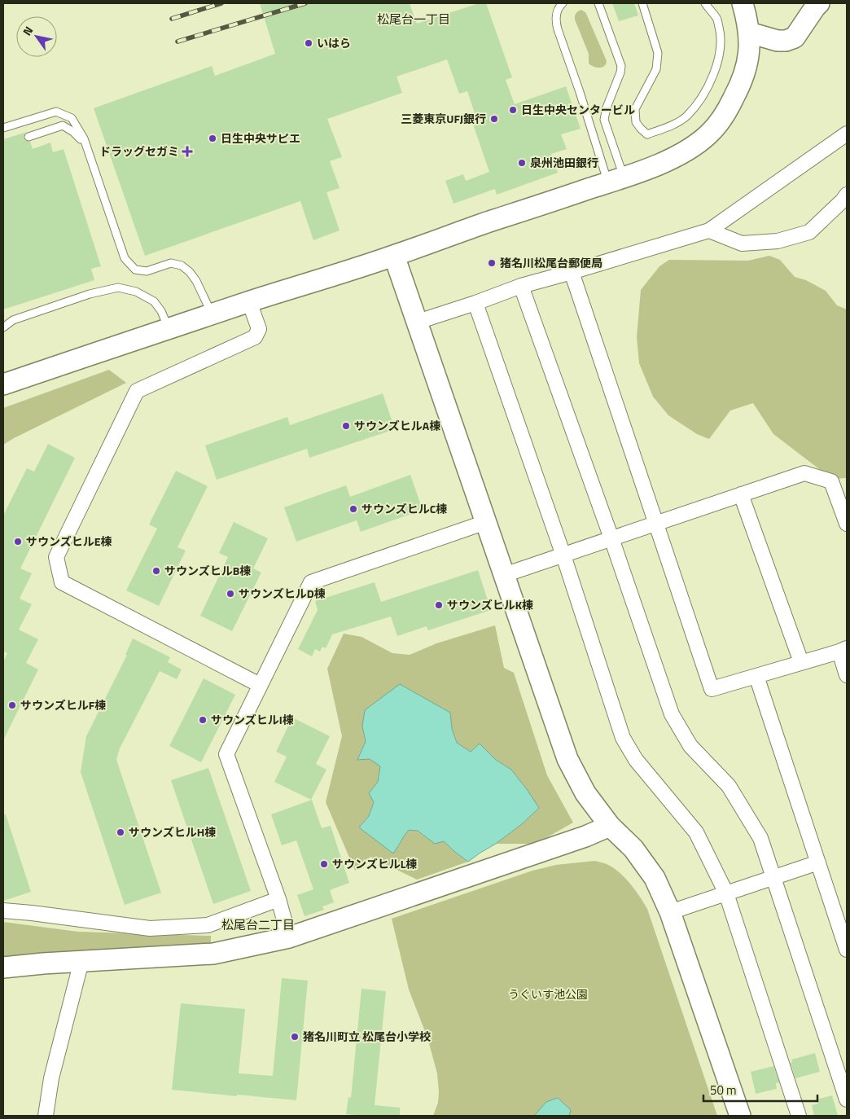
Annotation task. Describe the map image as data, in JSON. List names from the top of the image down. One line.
{"districts":["松尾台一丁目","松尾台二丁目"],"parks":["うぐいす池公園"],"places":{"other":["いはら","日生中央センタービル","三菱東京UFJ銀行","日生中央サピエ","泉州池田銀行","猪名川松尾台郵便局","サウンズヒルA棟","サウンズヒルC棟","サウンズヒルE棟","サウンズヒルB棟","サウンズヒルD棟","サウンズヒルK棟","サウンズヒルF棟","サウンズヒルI棟","サウンズヒルH棟","サウンズヒルL棟","猪名川町立 松尾台小学校"],"health":["ドラッグセガミ"]},"scale_bar":"50 m","north":"top left"}
